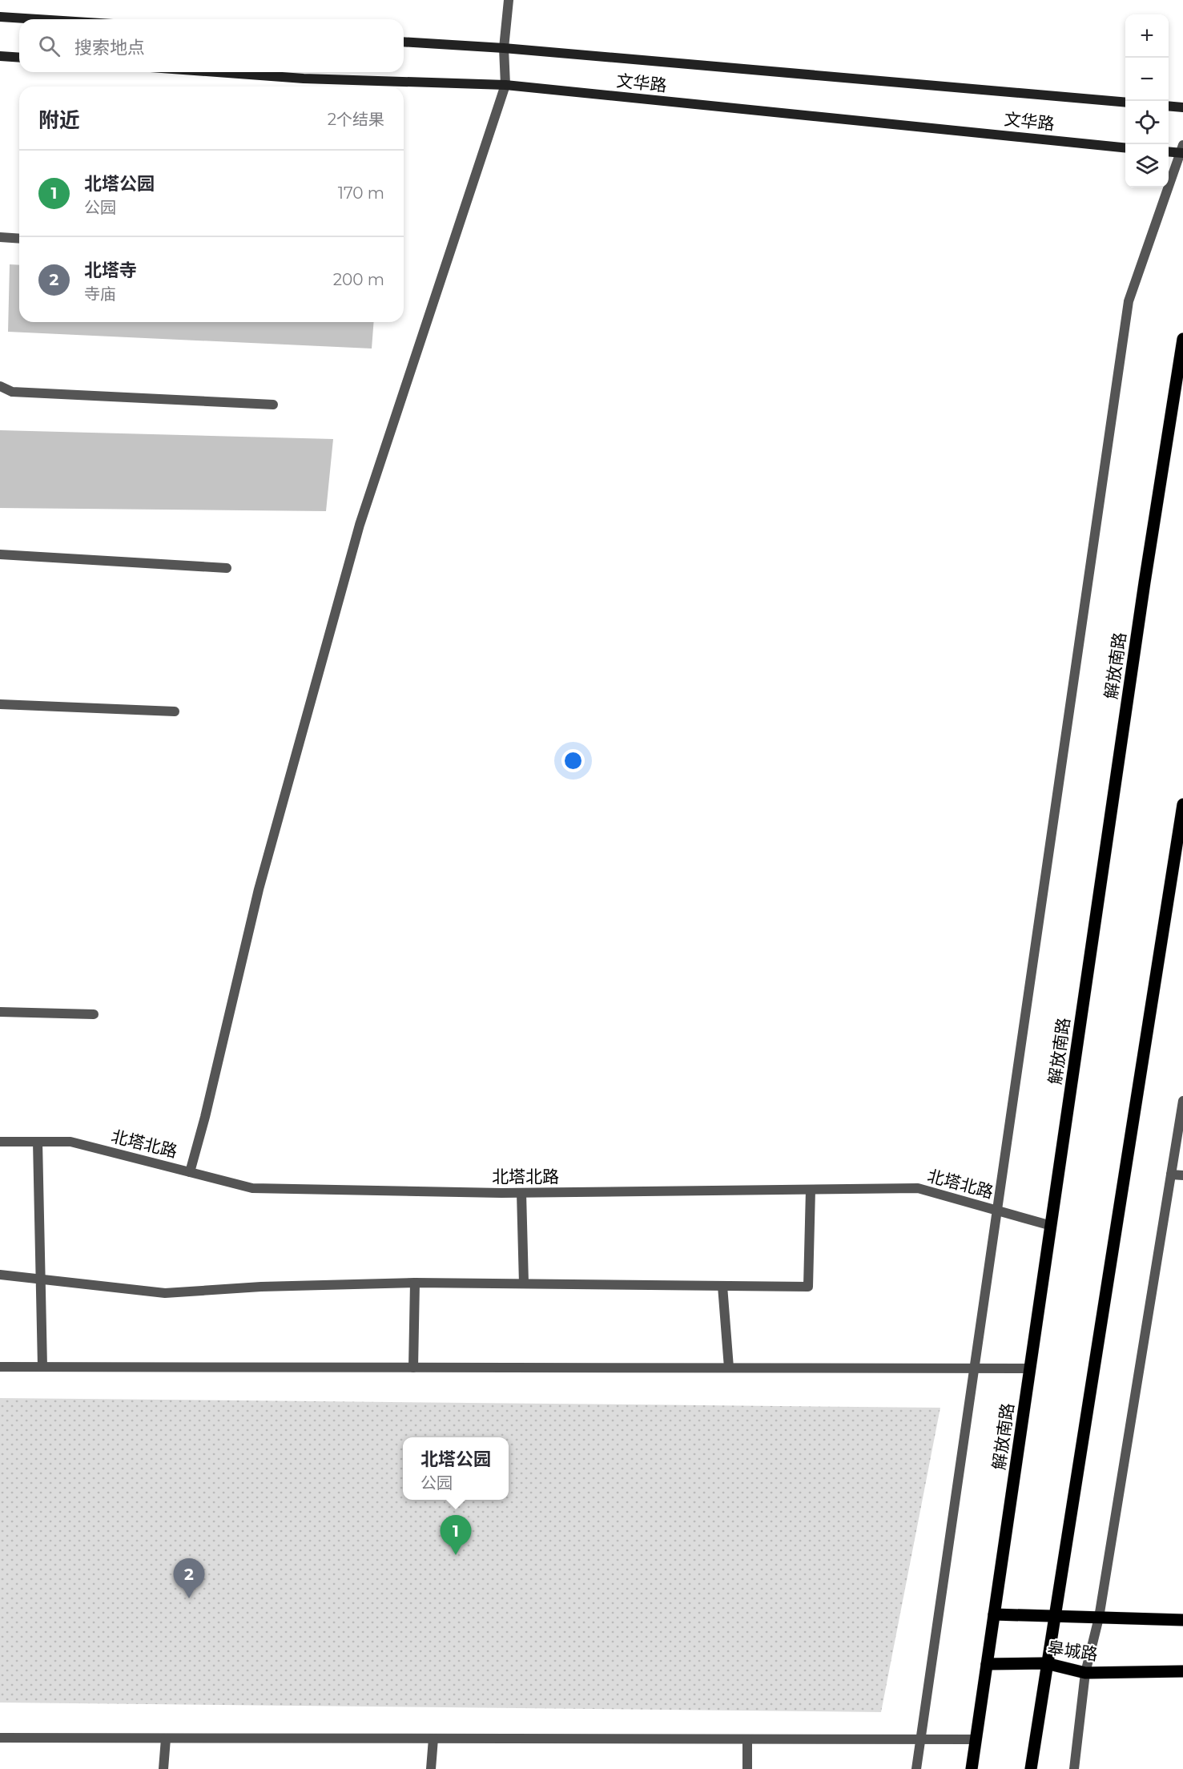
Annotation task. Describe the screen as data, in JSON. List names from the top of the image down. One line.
{"streets":{"main road":["文华路","解放南路","皋城路"],"street":["北塔北路"]},"crossings":[["解放南路","北塔北路"],["解放南路","皋城路"]],"page":{"map_buttons":["+","−"],"search":"搜索地点","heading":["附近","2个结果"],"list":[{"mark":"1","name":"北塔公园","note":"公园","value":"170 m"},{"mark":"2","name":"北塔寺","note":"寺庙","value":"200 m"}],"popup":["北塔公园","公园"],"pins":["1","2"]}}
